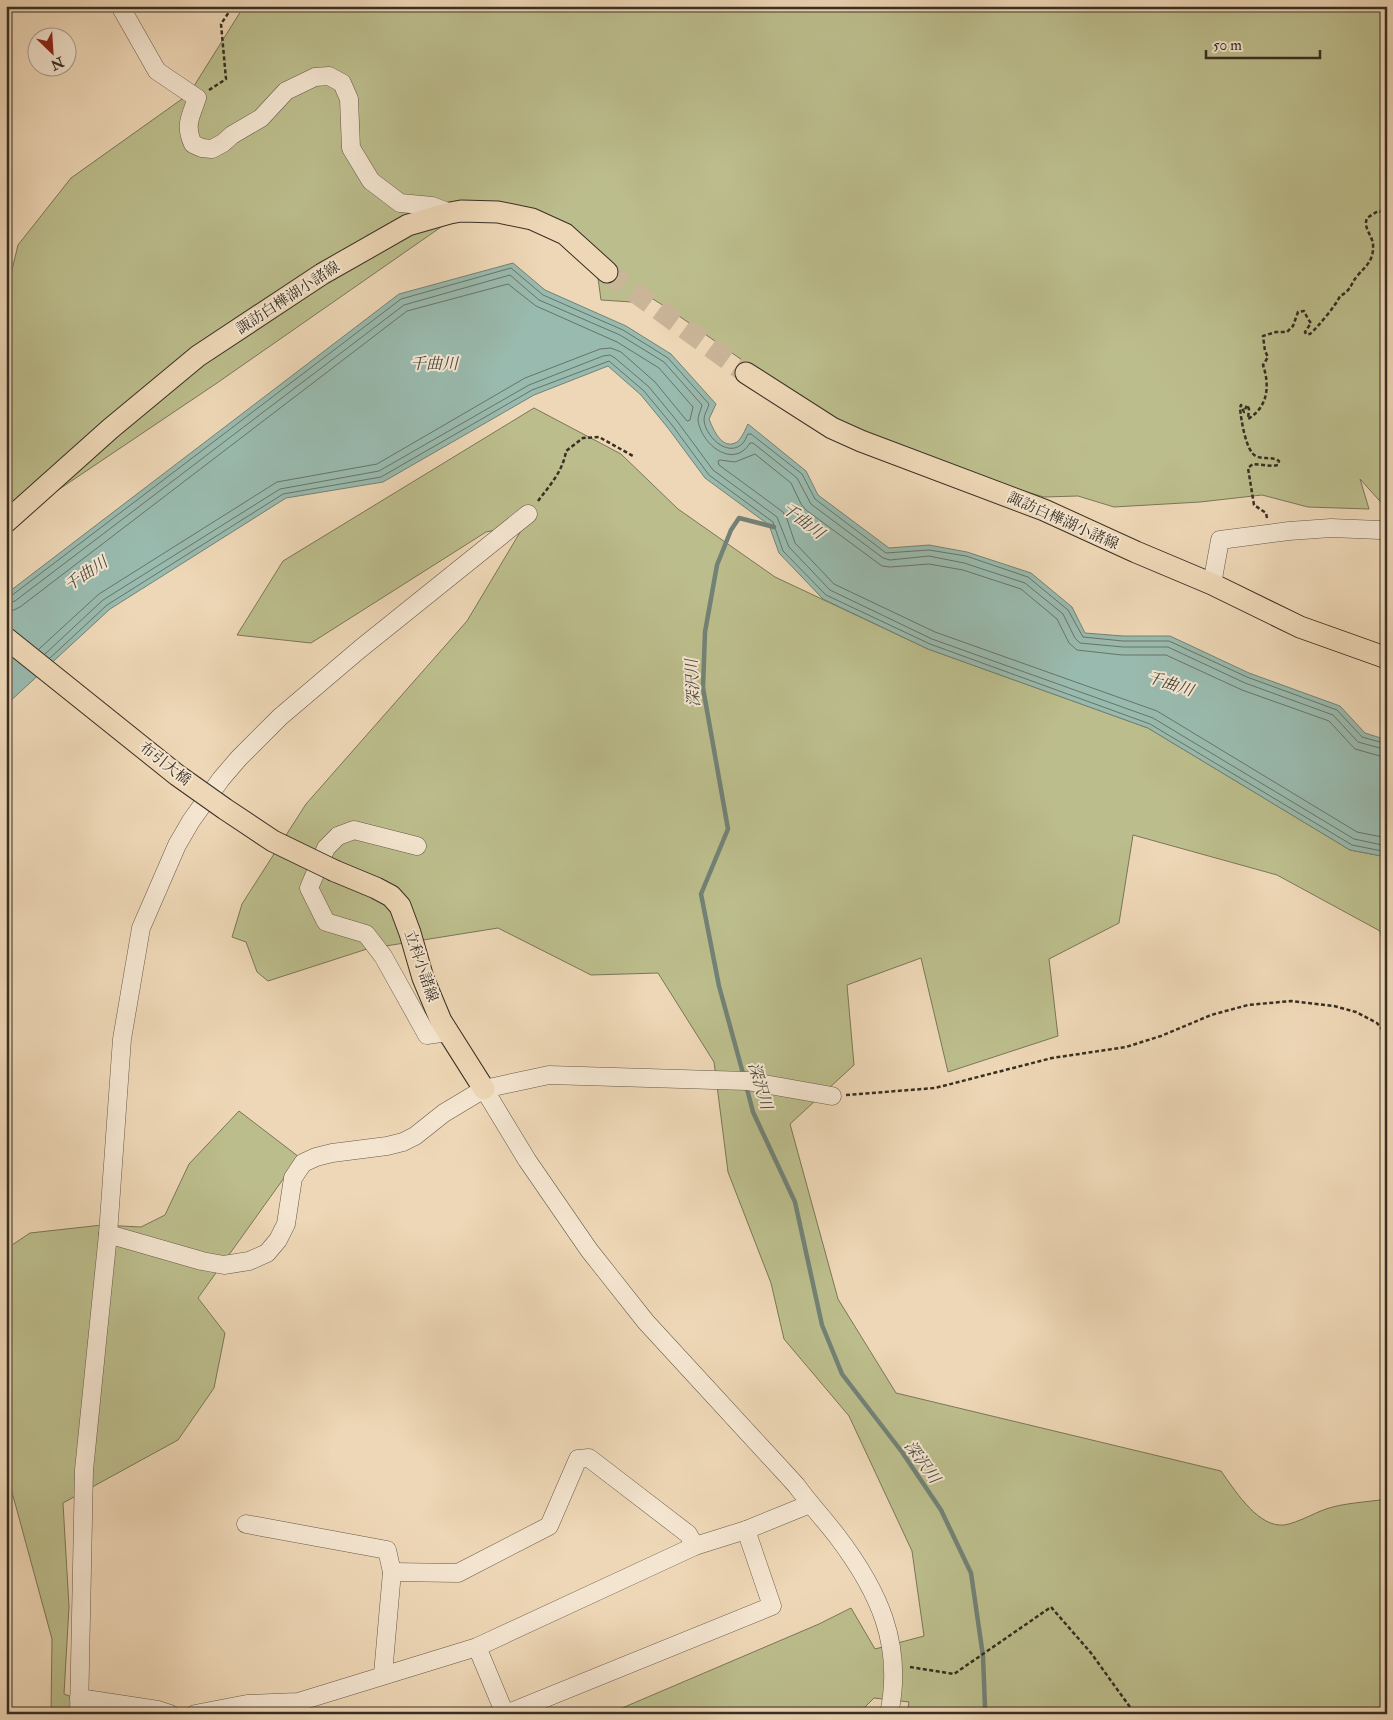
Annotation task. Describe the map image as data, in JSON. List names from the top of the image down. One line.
{"streets":{"main road":["諏訪白樺湖小諸線","布引大橋","立科小諸線"]},"crossings":[["布引大橋","立科小諸線"]],"water":["千曲川","深沢川"],"scale_bar":"50 m","north":"bottom right"}
